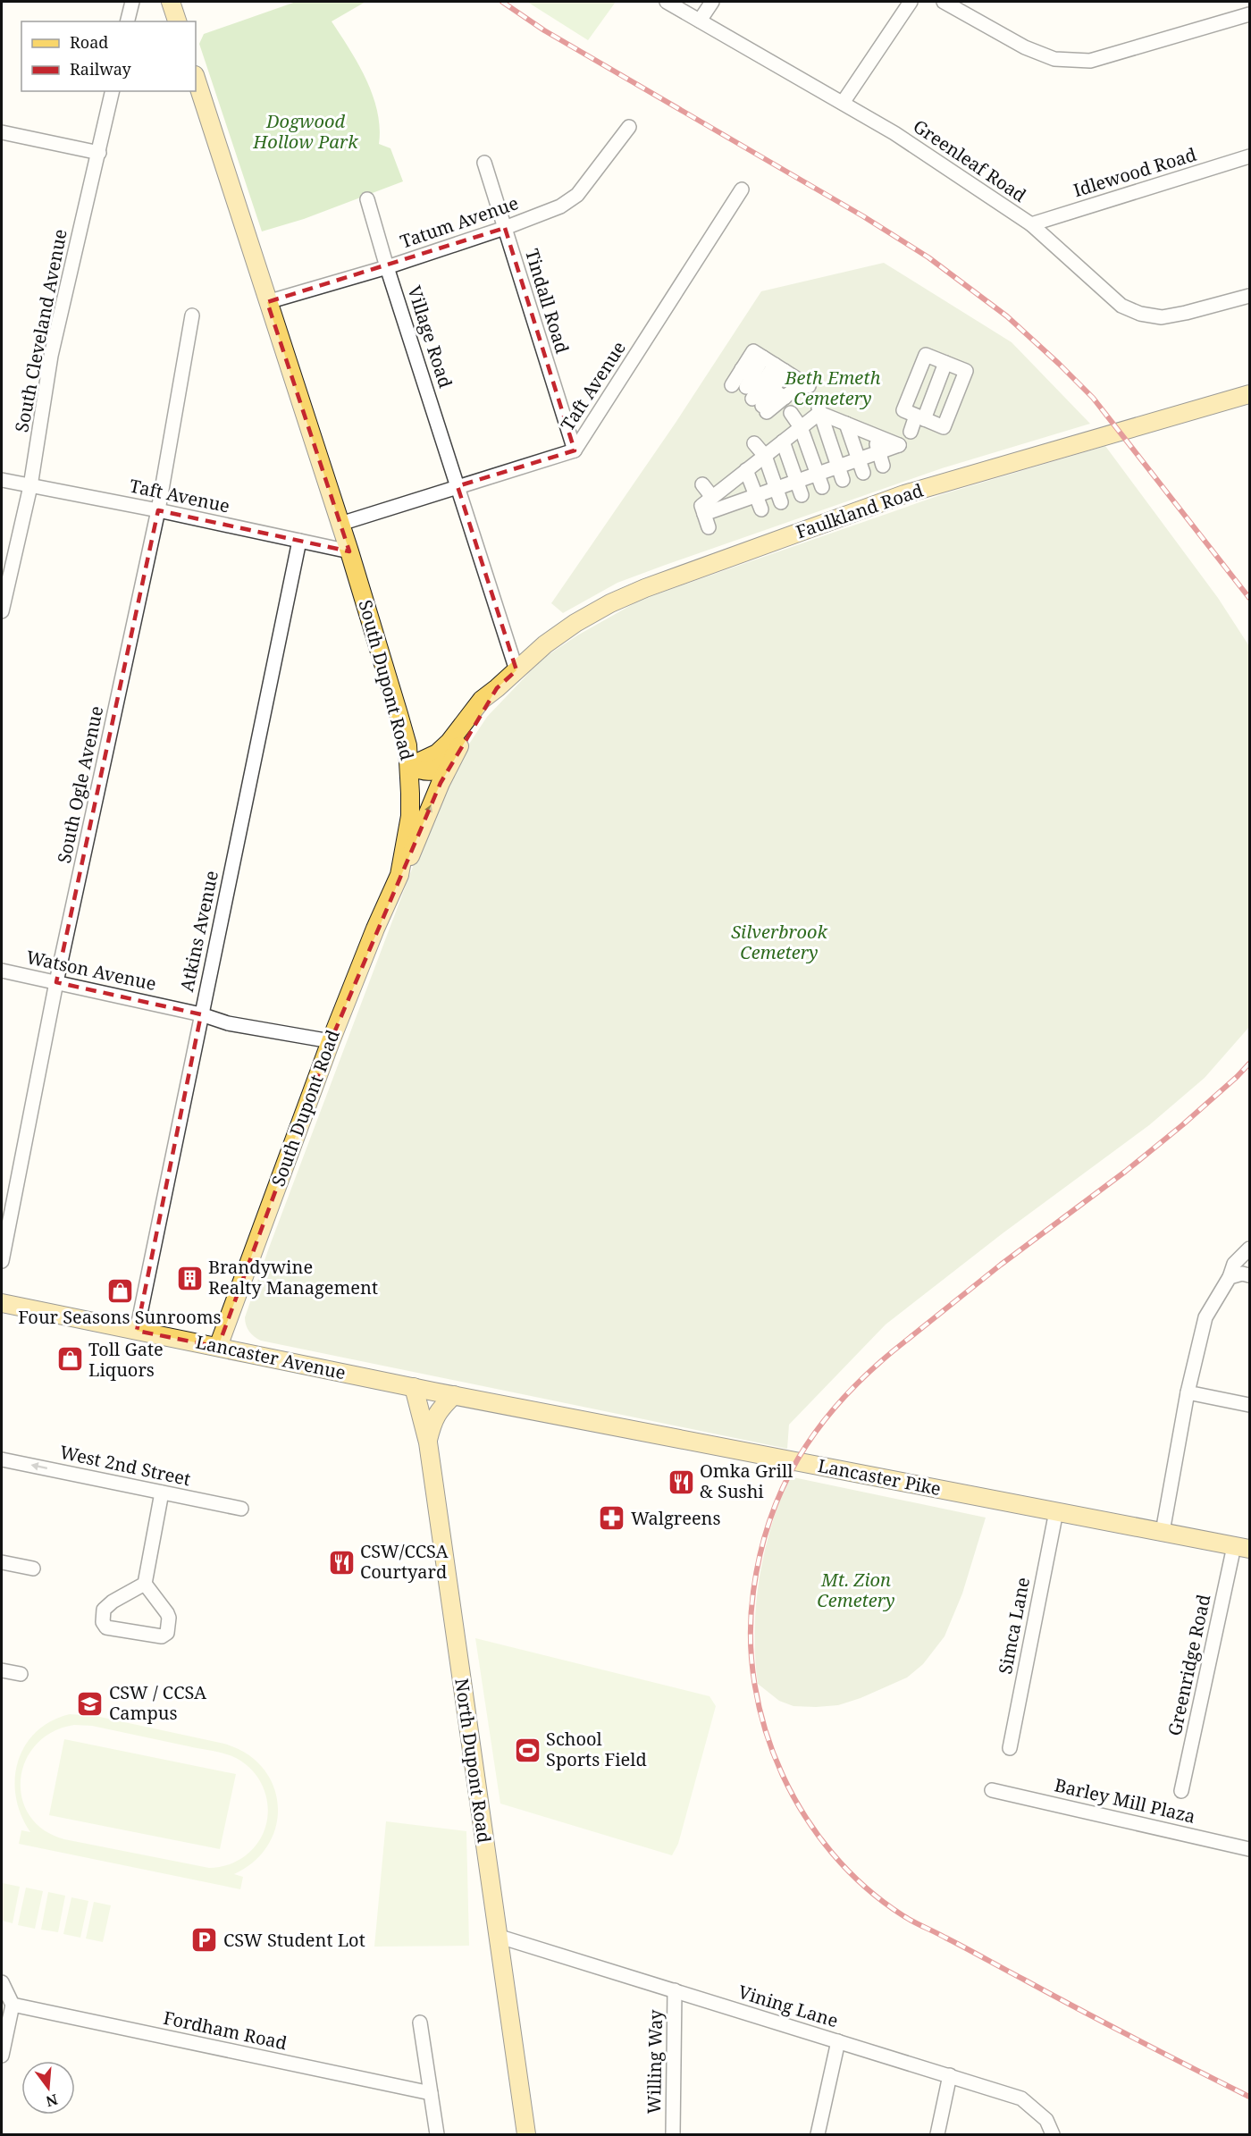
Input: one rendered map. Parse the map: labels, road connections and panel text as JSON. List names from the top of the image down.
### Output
{
  "streets": {
    "main road": [
      "Faulkland Road",
      "South Dupont Road",
      "Lancaster Avenue",
      "Lancaster Pike",
      "North Dupont Road"
    ],
    "street": [
      "Greenleaf Road",
      "Idlewood Road",
      "Tatum Avenue",
      "Tindall Road",
      "South Cleveland Avenue",
      "Village Road",
      "Taft Avenue",
      "South Ogle Avenue",
      "Atkins Avenue",
      "Watson Avenue",
      "West 2nd Street",
      "Simca Lane",
      "Greenridge Road",
      "Barley Mill Plaza",
      "Vining Lane",
      "Fordham Road",
      "Willing Way"
    ]
  },
  "crossings": [
    ["Greenleaf Road", "Idlewood Road"],
    ["Tatum Avenue", "Tindall Road"],
    ["Tatum Avenue", "Village Road"],
    ["Tatum Avenue", "South Dupont Road"],
    ["Tindall Road", "Taft Avenue"],
    ["South Cleveland Avenue", "Taft Avenue"],
    ["Village Road", "Taft Avenue"],
    ["Village Road", "Faulkland Road"],
    ["Taft Avenue", "South Dupont Road"],
    ["Taft Avenue", "South Ogle Avenue"],
    ["Taft Avenue", "Atkins Avenue"],
    ["Faulkland Road", "South Dupont Road"],
    ["South Dupont Road", "Watson Avenue"],
    ["South Dupont Road", "Lancaster Avenue"],
    ["South Ogle Avenue", "Watson Avenue"],
    ["Atkins Avenue", "Watson Avenue"],
    ["Atkins Avenue", "Lancaster Avenue"],
    ["Lancaster Avenue", "Lancaster Pike"],
    ["Lancaster Avenue", "North Dupont Road"],
    ["Lancaster Pike", "Simca Lane"],
    ["Lancaster Pike", "Greenridge Road"],
    ["Lancaster Pike", "North Dupont Road"],
    ["North Dupont Road", "Vining Lane"],
    ["Vining Lane", "Willing Way"]
  ],
  "one_way": ["West 2nd Street"],
  "parks": [
    "Dogwood Hollow Park",
    "Beth Emeth Cemetery",
    "Silverbrook Cemetery",
    "Mt. Zion Cemetery"
  ],
  "places": {
    "building": ["Brandywine Realty Management"],
    "shop": ["Four Seasons Sunrooms", "Toll Gate Liquors"],
    "restaurant": ["Omka Grill & Sushi", "CSW/CCSA Courtyard"],
    "pharmacy": ["Walgreens"],
    "school or university": ["CSW / CCSA Campus"],
    "sports": ["School Sports Field"],
    "parking": ["CSW Student Lot"]
  },
  "legend": ["Road", "Railway"],
  "north": "bottom"
}
